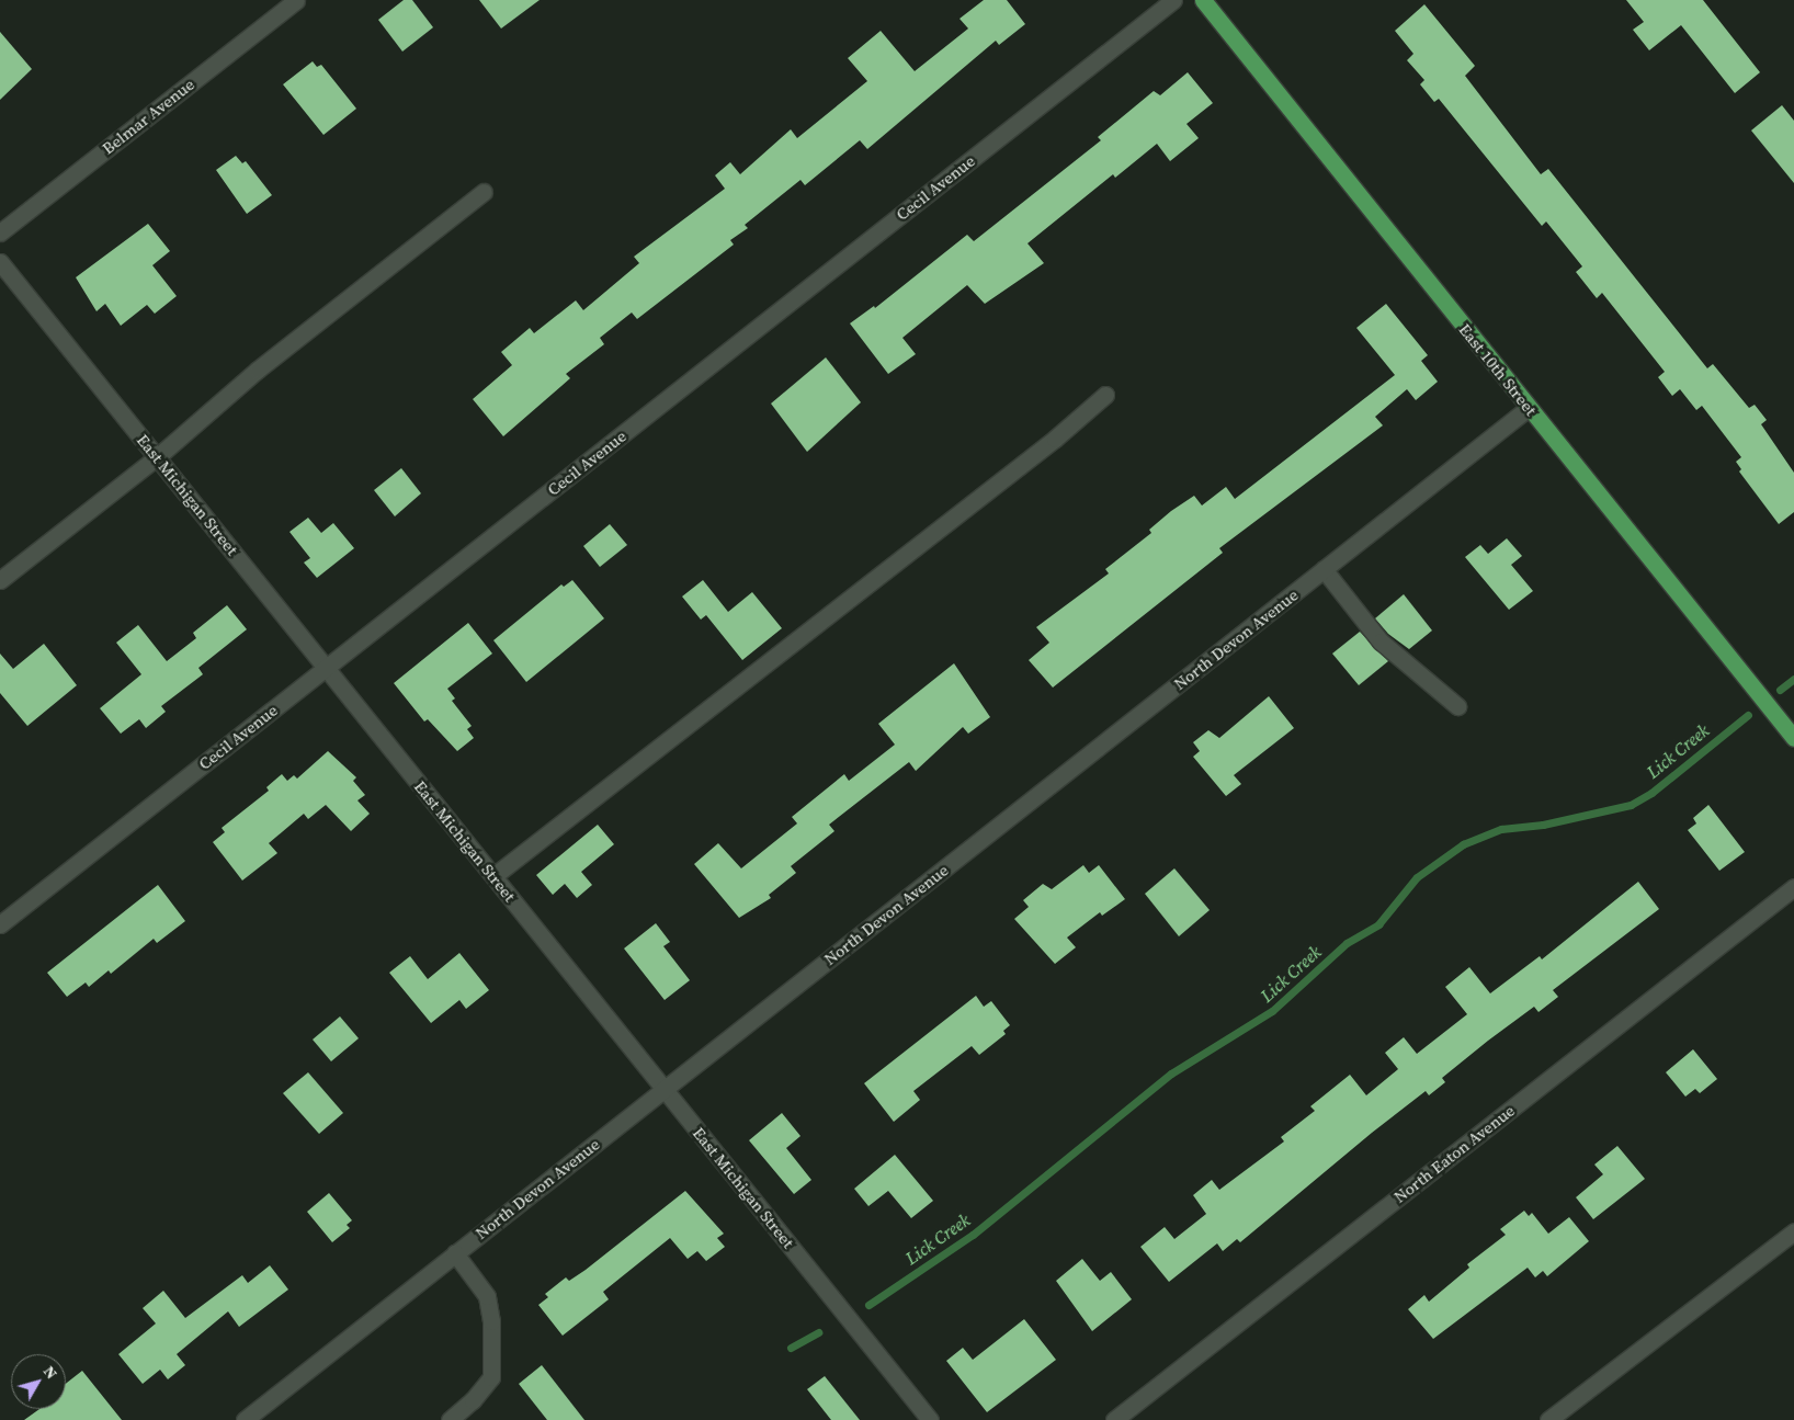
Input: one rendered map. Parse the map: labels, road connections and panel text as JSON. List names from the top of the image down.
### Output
{
  "streets": {
    "main road": ["East 10th Street"],
    "street": [
      "Belmar Avenue",
      "Cecil Avenue",
      "East Michigan Street",
      "North Devon Avenue",
      "North Eaton Avenue"
    ]
  },
  "crossings": [
    ["Cecil Avenue", "East Michigan Street"],
    ["East 10th Street", "North Devon Avenue"],
    ["East Michigan Street", "North Devon Avenue"]
  ],
  "water": ["Lick Creek"],
  "north": "top right"
}
